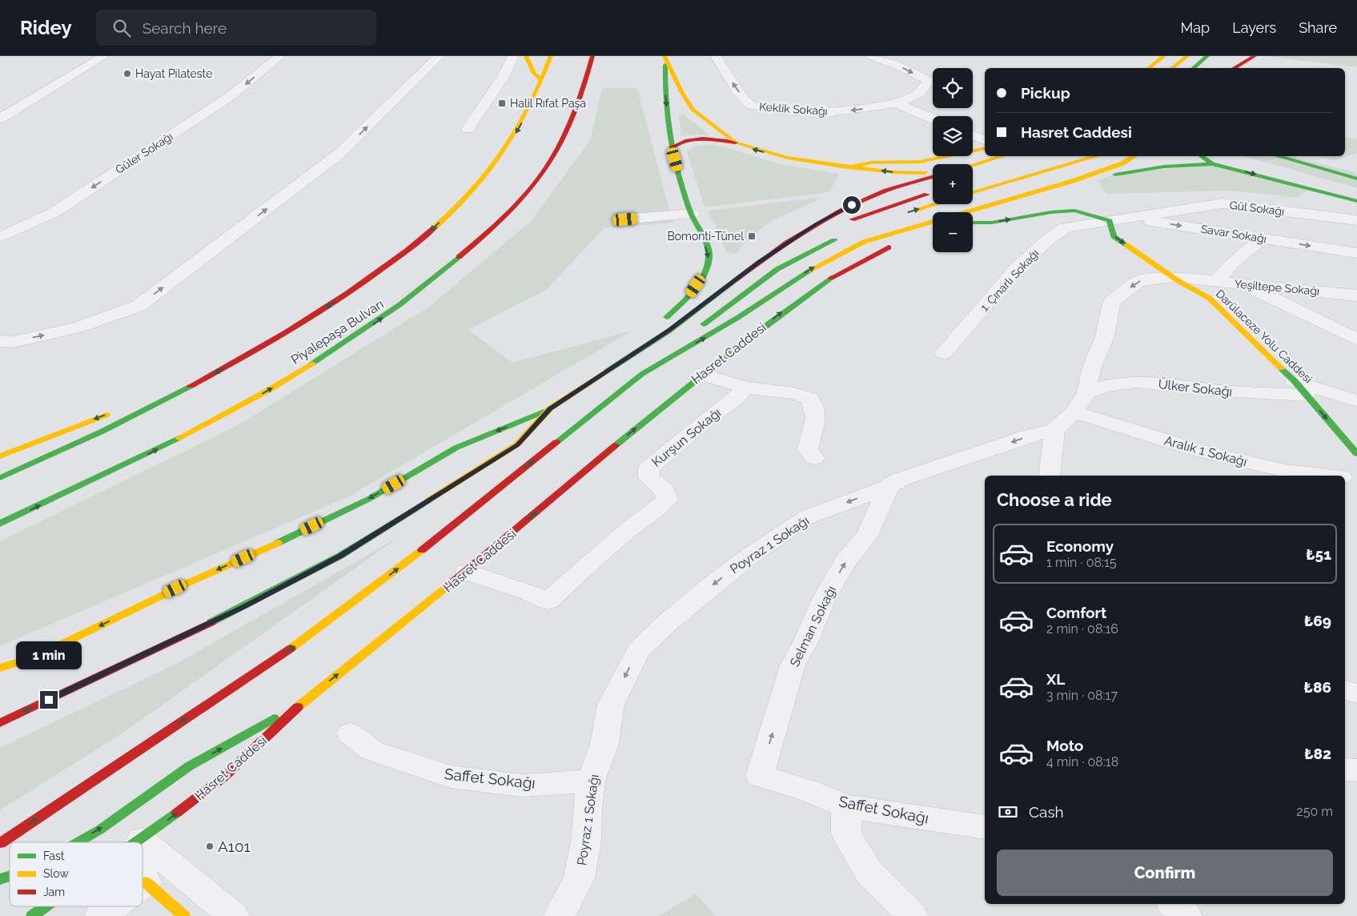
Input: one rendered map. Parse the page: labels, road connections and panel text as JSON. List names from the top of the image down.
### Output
{
  "streets": {
    "main road": ["Piyalepaşa Bulvarı", "Darülaceze Yolu Caddesi", "Hasret Caddesi"],
    "street": [
      "Keklik Sokağı",
      "Güler Sokağı",
      "Gül Sokağı",
      "Savar Sokağı",
      "1. Çınarlı Sokağı",
      "Yeşiltepe Sokağı",
      "Ülker Sokağı",
      "Kurşun Sokağı",
      "Aralık 1 Sokağı",
      "Poyraz 1 Sokağı",
      "Selman Sokağı",
      "Saffet Sokağı"
    ]
  },
  "crossings": [
    ["Gül Sokağı", "Savar Sokağı"],
    ["Gül Sokağı", "1. Çınarlı Sokağı"],
    ["Gül Sokağı", "Darülaceze Yolu Caddesi"],
    ["Savar Sokağı", "1. Çınarlı Sokağı"],
    ["Savar Sokağı", "Darülaceze Yolu Caddesi"],
    ["1. Çınarlı Sokağı", "Darülaceze Yolu Caddesi"],
    ["Yeşiltepe Sokağı", "Darülaceze Yolu Caddesi"],
    ["Darülaceze Yolu Caddesi", "Ülker Sokağı"],
    ["Hasret Caddesi", "Kurşun Sokağı"],
    ["Poyraz 1 Sokağı", "Selman Sokağı"],
    ["Poyraz 1 Sokağı", "Saffet Sokağı"],
    ["Selman Sokağı", "Saffet Sokağı"]
  ],
  "one_way": ["Darülaceze Yolu Caddesi", "Poyraz 1 Sokağı", "Selman Sokağı"],
  "places": {
    "other": ["Hayat Pilateste", "A101"],
    "transit": ["Halil Rıfat Paşa", "Bomonti-Tünel"]
  },
  "legend": ["Fast", "Slow", "Jam"],
  "page": {
    "header": "Ridey",
    "search": "Search here",
    "nav": ["Map", "Layers", "Share"],
    "map_buttons": ["+", "−"],
    "banner": ["Pickup", "Hasret Caddesi"],
    "heading": "Choose a ride",
    "list": [
      {
        "name": "Economy",
        "note": "1 min · 08:15",
        "value": "₺51"
      },
      {
        "name": "Comfort",
        "note": "2 min · 08:16",
        "value": "₺69"
      },
      {
        "name": "XL",
        "note": "3 min · 08:17",
        "value": "₺86"
      },
      {
        "name": "Moto",
        "note": "4 min · 08:18",
        "value": "₺82"
      }
    ],
    "bubble": "1 min",
    "pay": ["Cash", "250 m"],
    "buttons": "Confirm"
  }
}
